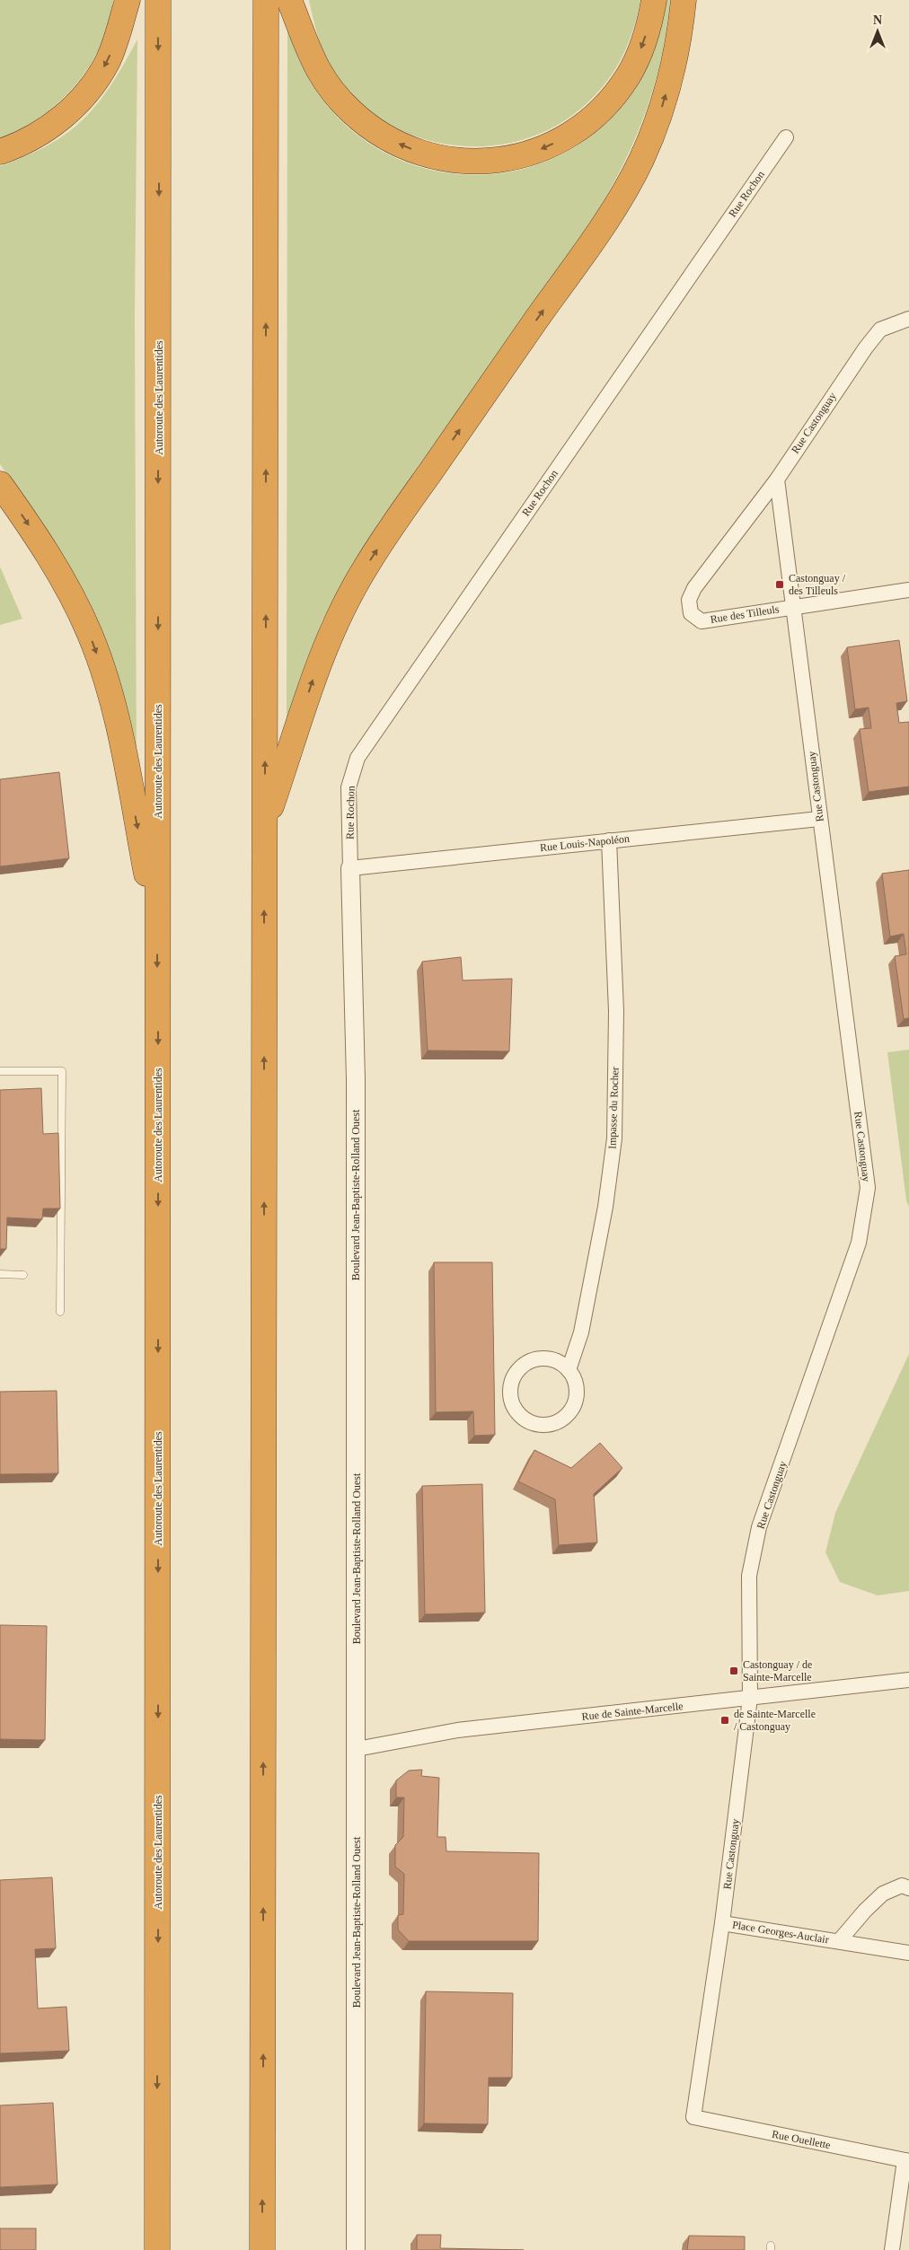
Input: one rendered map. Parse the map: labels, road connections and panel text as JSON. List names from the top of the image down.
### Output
{
  "streets": {
    "highway": ["Autoroute des Laurentides"],
    "street": [
      "Rue Rochon",
      "Rue Castonguay",
      "Rue des Tilleuls",
      "Rue Louis-Napoléon",
      "Impasse du Rocher",
      "Boulevard Jean-Baptiste-Rolland Ouest",
      "Rue de Sainte-Marcelle",
      "Place Georges-Auclair",
      "Rue Ouellette"
    ]
  },
  "crossings": [
    ["Rue Rochon", "Rue Louis-Napoléon"],
    ["Rue Rochon", "Boulevard Jean-Baptiste-Rolland Ouest"],
    ["Rue Castonguay", "Rue des Tilleuls"],
    ["Rue Castonguay", "Rue Louis-Napoléon"],
    ["Rue Castonguay", "Rue de Sainte-Marcelle"],
    ["Rue Castonguay", "Place Georges-Auclair"],
    ["Rue Castonguay", "Rue Ouellette"],
    ["Rue Louis-Napoléon", "Impasse du Rocher"],
    ["Rue Louis-Napoléon", "Boulevard Jean-Baptiste-Rolland Ouest"],
    ["Boulevard Jean-Baptiste-Rolland Ouest", "Rue de Sainte-Marcelle"]
  ],
  "places": {
    "transit": ["Castonguay / des Tilleuls", "Castonguay / de Sainte-Marcelle", "de Sainte-Marcelle / Castonguay"]
  },
  "north": "top"
}
